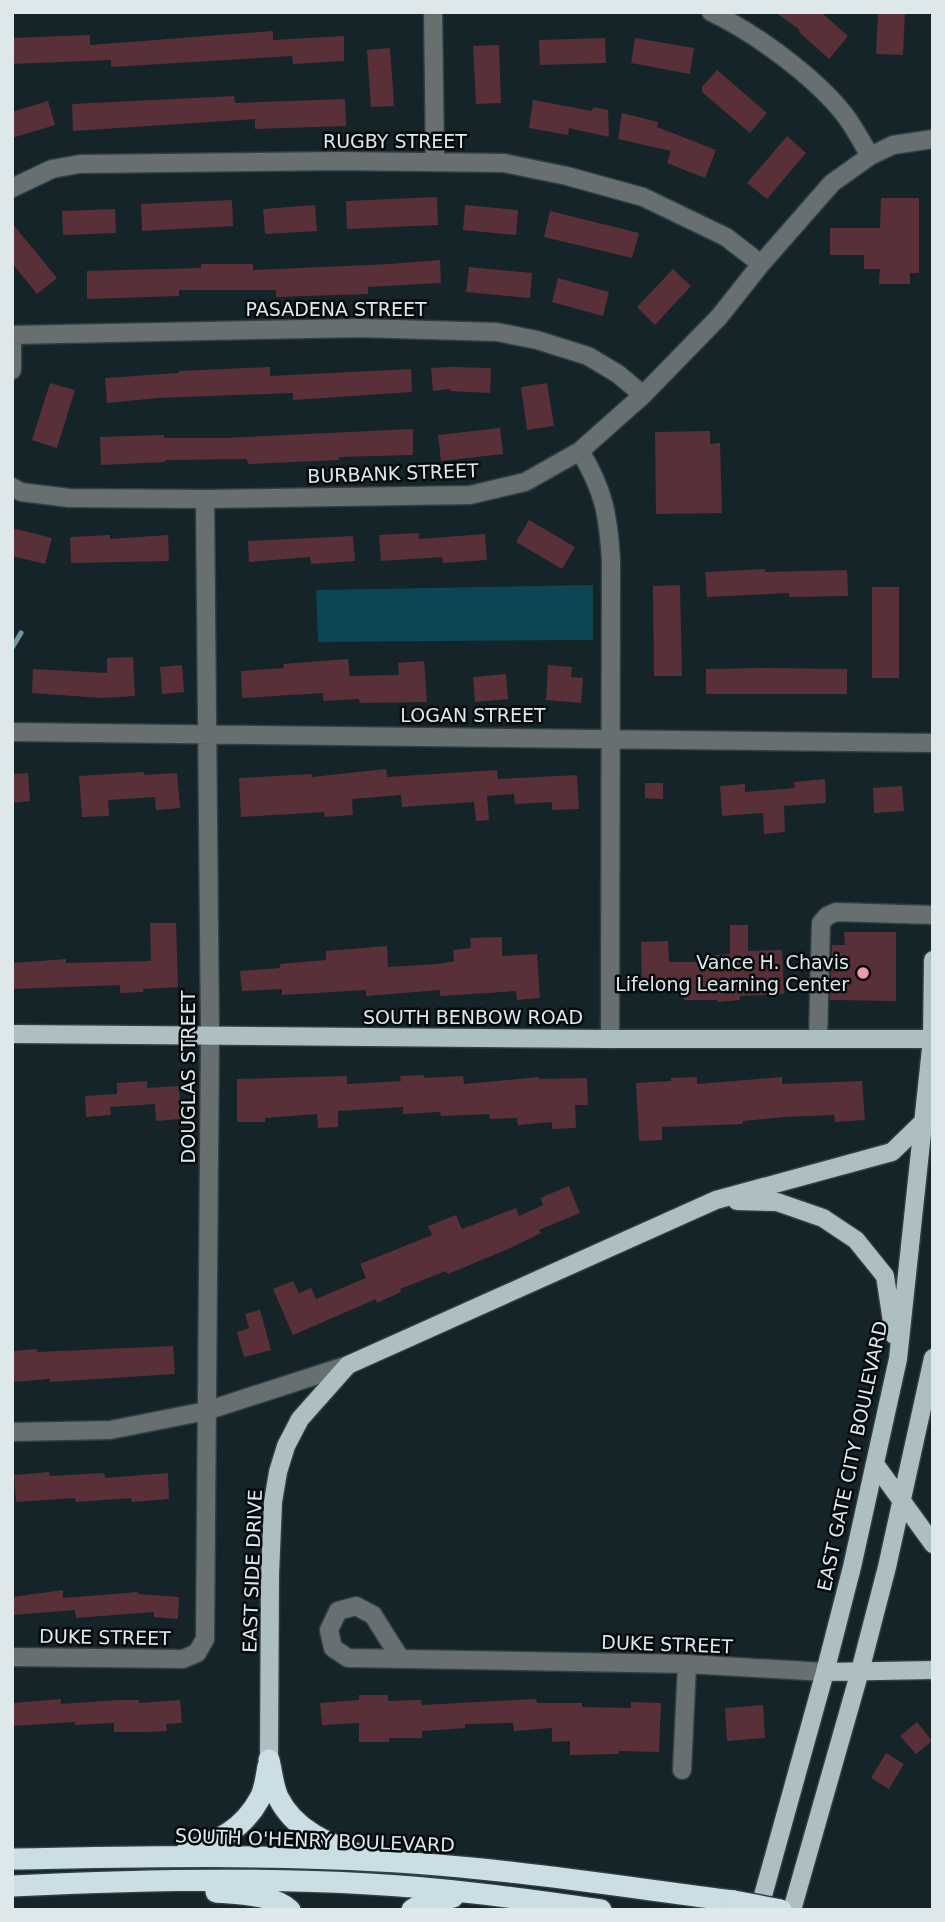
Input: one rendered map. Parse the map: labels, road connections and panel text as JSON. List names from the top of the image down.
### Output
{
  "streets": {
    "highway": ["SOUTH O'HENRY BOULEVARD"],
    "main road": [
      "SOUTH BENBOW ROAD",
      "EAST GATE CITY BOULEVARD",
      "EAST SIDE DRIVE",
      "DUKE STREET"
    ],
    "street": [
      "RUGBY STREET",
      "PASADENA STREET",
      "BURBANK STREET",
      "LOGAN STREET",
      "DOUGLAS STREET"
    ]
  },
  "crossings": [
    ["RUGBY STREET", "BURBANK STREET"],
    ["PASADENA STREET", "BURBANK STREET"],
    ["BURBANK STREET", "DOUGLAS STREET"],
    ["LOGAN STREET", "DOUGLAS STREET"],
    ["SOUTH BENBOW ROAD", "DOUGLAS STREET"],
    ["SOUTH BENBOW ROAD", "EAST GATE CITY BOULEVARD"],
    ["DOUGLAS STREET", "EAST SIDE DRIVE"],
    ["DOUGLAS STREET", "DUKE STREET"],
    ["EAST GATE CITY BOULEVARD", "EAST SIDE DRIVE"],
    ["EAST GATE CITY BOULEVARD", "DUKE STREET"]
  ],
  "places": ["Vance H. Chavis Lifelong Learning Center"]
}
